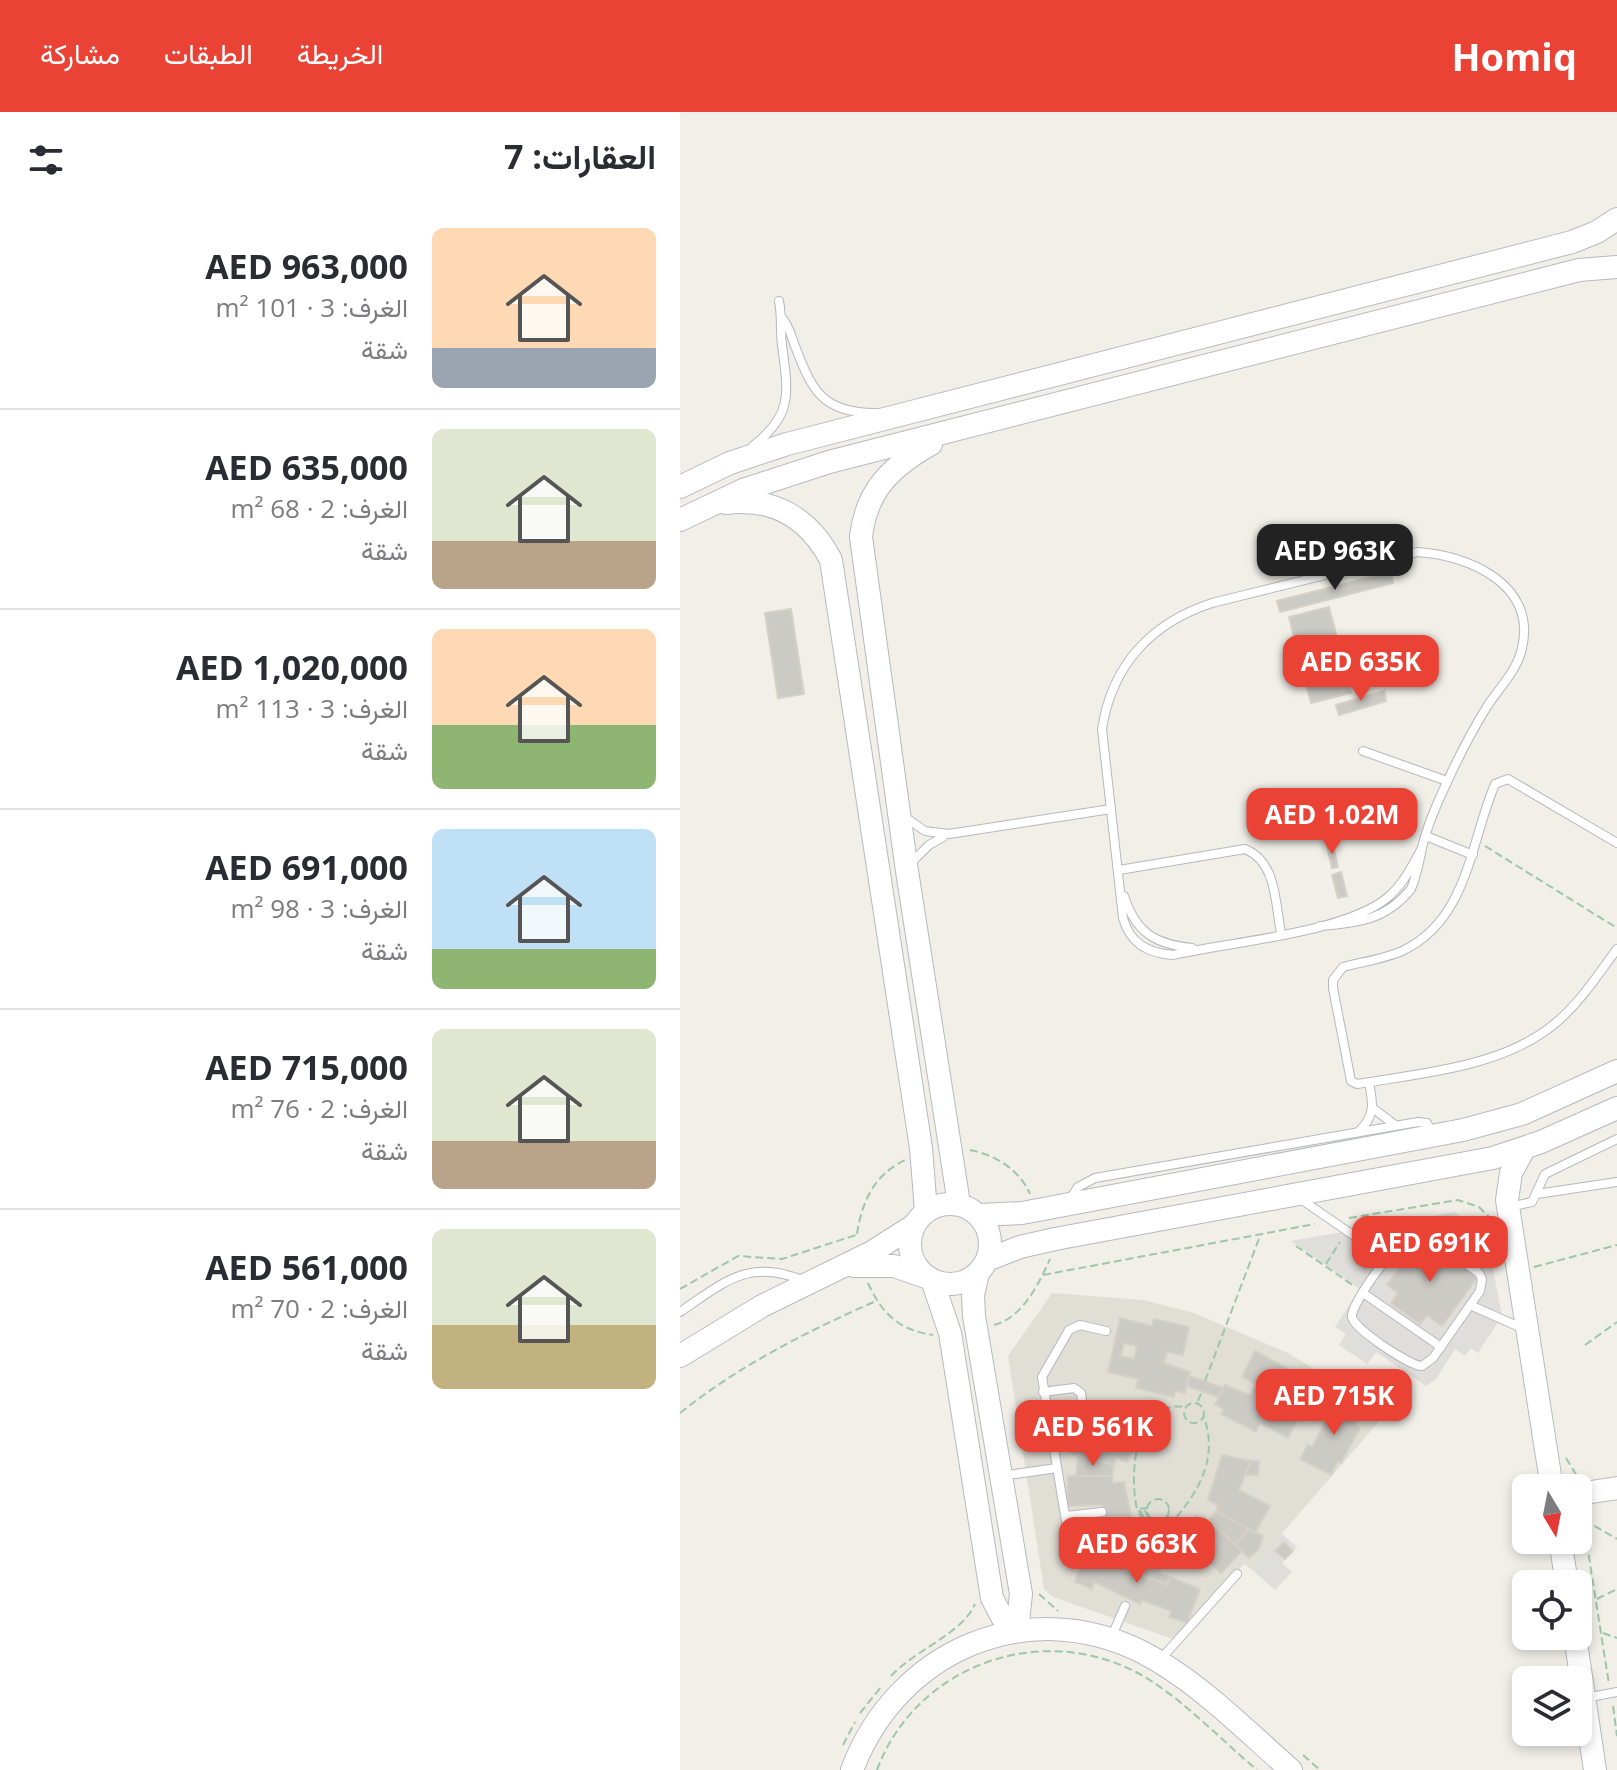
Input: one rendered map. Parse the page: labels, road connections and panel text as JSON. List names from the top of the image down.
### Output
{
  "north": "bottom",
  "page": {
    "header": "Homiq",
    "nav": ["الخريطة", "الطبقات", "مشاركة"],
    "heading": "العقارات: 7",
    "list": [
      {
        "name": "AED 963,000",
        "note": "الغرف: 3 · 101 m² · شقة"
      },
      {
        "name": "AED 635,000",
        "note": "الغرف: 2 · 68 m² · شقة"
      },
      {
        "name": "AED 1,020,000",
        "note": "الغرف: 3 · 113 m² · شقة"
      },
      {
        "name": "AED 691,000",
        "note": "الغرف: 3 · 98 m² · شقة"
      },
      {
        "name": "AED 715,000",
        "note": "الغرف: 2 · 76 m² · شقة"
      },
      {
        "name": "AED 561,000",
        "note": "الغرف: 2 · 70 m² · شقة"
      }
    ],
    "price": [
      "AED 963K",
      "AED 635K",
      "AED 1.02M",
      "AED 691K",
      "AED 715K",
      "AED 561K",
      "AED 663K"
    ]
  }
}
